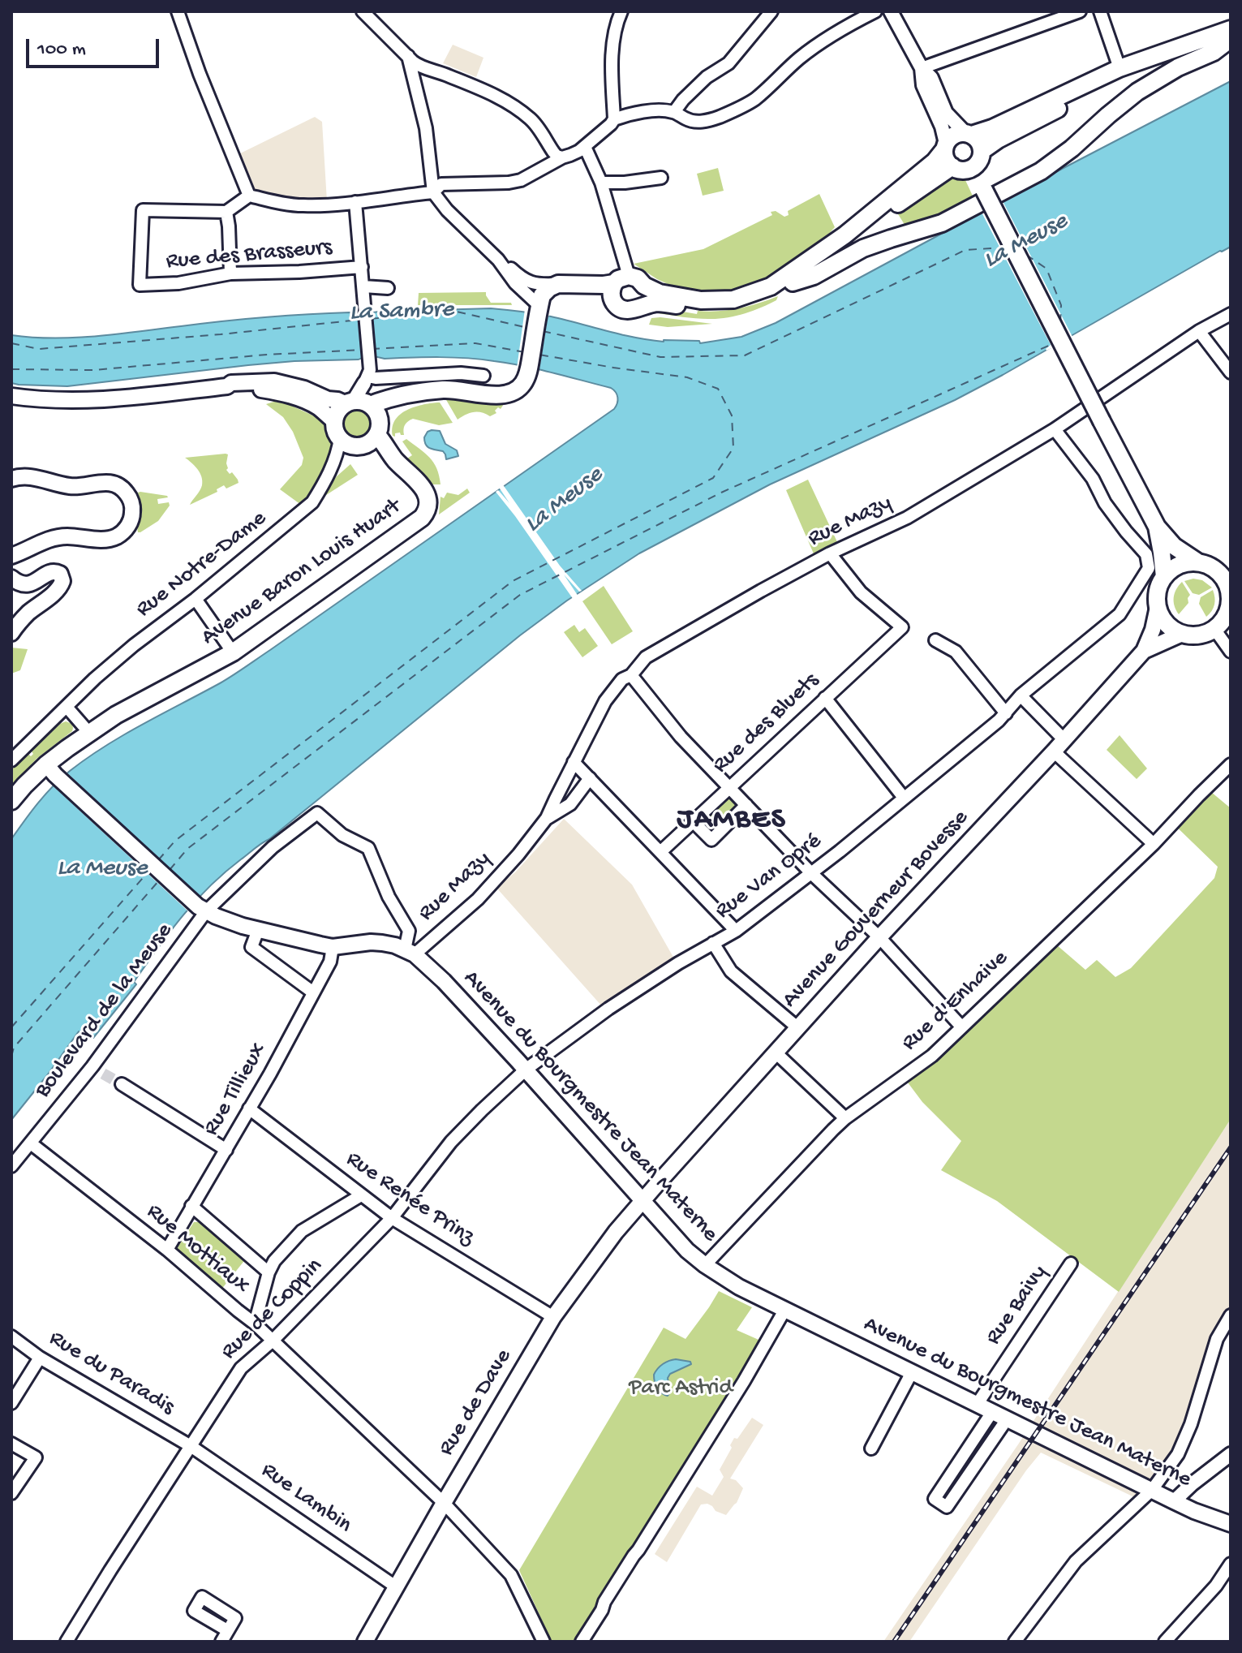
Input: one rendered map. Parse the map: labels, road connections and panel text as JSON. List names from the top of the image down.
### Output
{
  "streets": {
    "main road": [
      "Avenue Baron Louis Huart",
      "Avenue Gouverneur Bovesse",
      "Avenue du Bourgmestre Jean Materne",
      "Rue de Dave"
    ],
    "street": [
      "Rue des Brasseurs",
      "Rue Mazy",
      "Rue Notre-Dame",
      "Rue des Bluets",
      "Rue Van Opré",
      "Rue d'Enhaive",
      "Boulevard de la Meuse",
      "Rue Tillieux",
      "Rue Renée Prinz",
      "Rue Mottiaux",
      "Rue Baivy",
      "Rue de Coppin",
      "Rue du Paradis",
      "Rue Lambin"
    ]
  },
  "crossings": [
    ["Rue Mazy", "Rue des Bluets"],
    ["Rue Mazy", "Rue Van Opré"],
    ["Rue Mazy", "Boulevard de la Meuse"],
    ["Rue Mazy", "Avenue du Bourgmestre Jean Materne"],
    ["Rue Notre-Dame", "Avenue Baron Louis Huart"],
    ["Rue Van Opré", "Avenue du Bourgmestre Jean Materne"],
    ["Rue Van Opré", "Rue de Coppin"],
    ["Avenue Gouverneur Bovesse", "Avenue du Bourgmestre Jean Materne"],
    ["Avenue Gouverneur Bovesse", "Rue de Dave"],
    ["Rue d'Enhaive", "Avenue du Bourgmestre Jean Materne"],
    ["Boulevard de la Meuse", "Avenue du Bourgmestre Jean Materne"],
    ["Boulevard de la Meuse", "Rue Mottiaux"],
    ["Rue Tillieux", "Rue Renée Prinz"],
    ["Rue Tillieux", "Rue Mottiaux"],
    ["Avenue du Bourgmestre Jean Materne", "Rue Baivy"],
    ["Avenue du Bourgmestre Jean Materne", "Rue de Coppin"],
    ["Avenue du Bourgmestre Jean Materne", "Rue de Dave"],
    ["Rue Renée Prinz", "Rue de Coppin"],
    ["Rue Renée Prinz", "Rue de Dave"],
    ["Rue Mottiaux", "Rue de Coppin"],
    ["Rue Mottiaux", "Rue de Dave"],
    ["Rue de Coppin", "Rue du Paradis"],
    ["Rue de Coppin", "Rue Lambin"],
    ["Rue du Paradis", "Rue Lambin"],
    ["Rue de Dave", "Rue Lambin"]
  ],
  "districts": ["JAMBES"],
  "water": ["La Meuse", "La Sambre"],
  "parks": ["Parc Astrid"],
  "scale_bar": "100 m"
}
